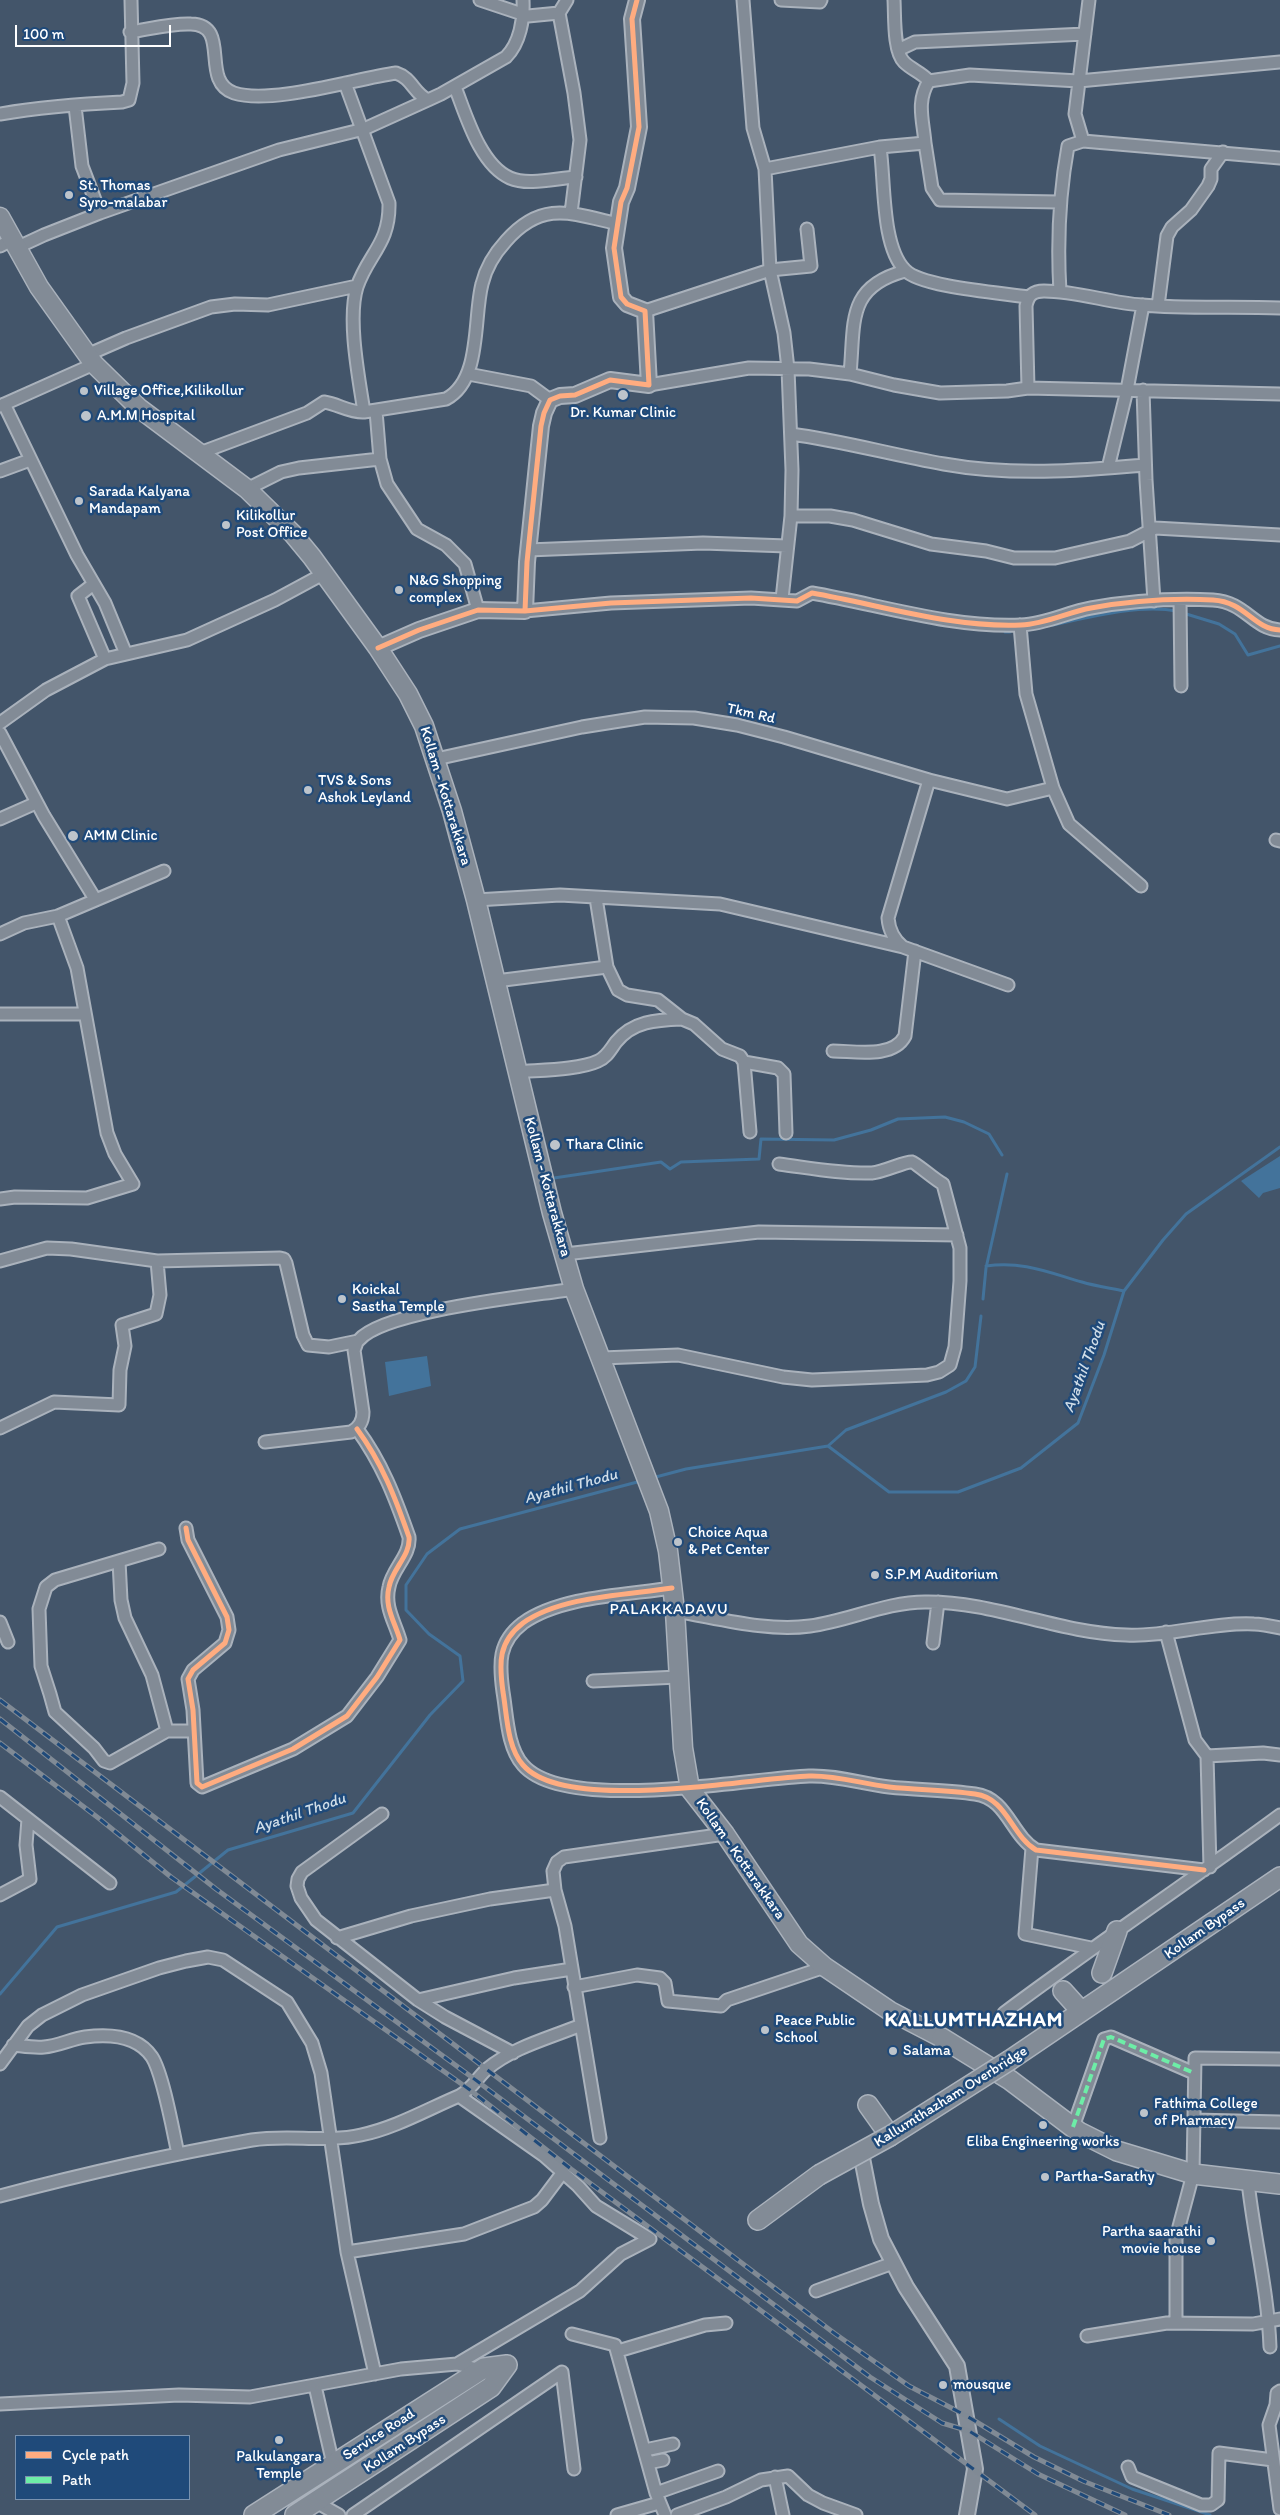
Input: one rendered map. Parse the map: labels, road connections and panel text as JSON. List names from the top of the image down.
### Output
{
  "streets": {
    "highway": ["Kollam Bypass", "Kallumthazham Overbridge", "Service Road"],
    "main road": ["Kollam - Kottarakkara"],
    "street": ["Tkm Rd"]
  },
  "crossings": [
    ["Tkm Rd", "Kollam - Kottarakkara"],
    ["Kollam Bypass", "Kallumthazham Overbridge"],
    ["Kollam Bypass", "Service Road"]
  ],
  "districts": ["PALAKKADAVU", "KALLUMTHAZHAM"],
  "water": ["Ayathil Thodu"],
  "places": [
    "St. Thomas Syro-malabar",
    "Village Office,Kilikollur",
    "Dr. Kumar Clinic",
    "A.M.M Hospital",
    "Sarada Kalyana Mandapam",
    "Kilikollur Post Office",
    "N&G Shopping complex",
    "TVS & Sons Ashok Leyland",
    "AMM Clinic",
    "Thara Clinic",
    "Koickal Sastha Temple",
    "Choice Aqua & Pet Center",
    "S.P.M Auditorium",
    "Peace Public School",
    "Salama",
    "Fathima College of Pharmacy",
    "Eliba Engineering works",
    "Partha-Sarathy",
    "Partha saarathi movie house",
    "mousque",
    "Palkulangara Temple"
  ],
  "legend": ["Cycle path", "Path"],
  "scale_bar": "100 m"
}
